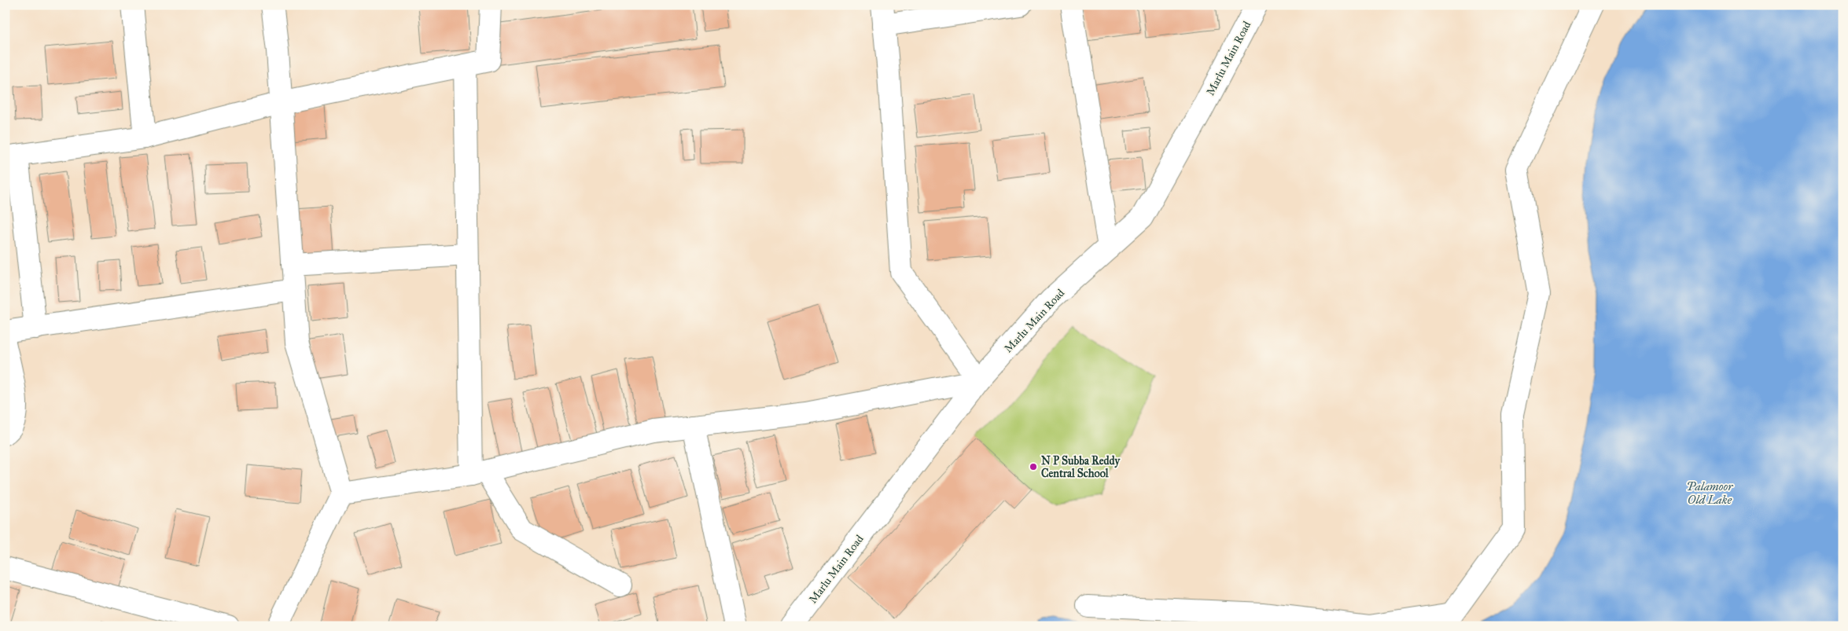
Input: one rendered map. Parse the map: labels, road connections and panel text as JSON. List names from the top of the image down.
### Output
{
  "streets": {
    "street": ["Marlu Main Road"]
  },
  "water": ["Palamoor Old Lake"],
  "places": ["N P Subba Reddy Central School"]
}
